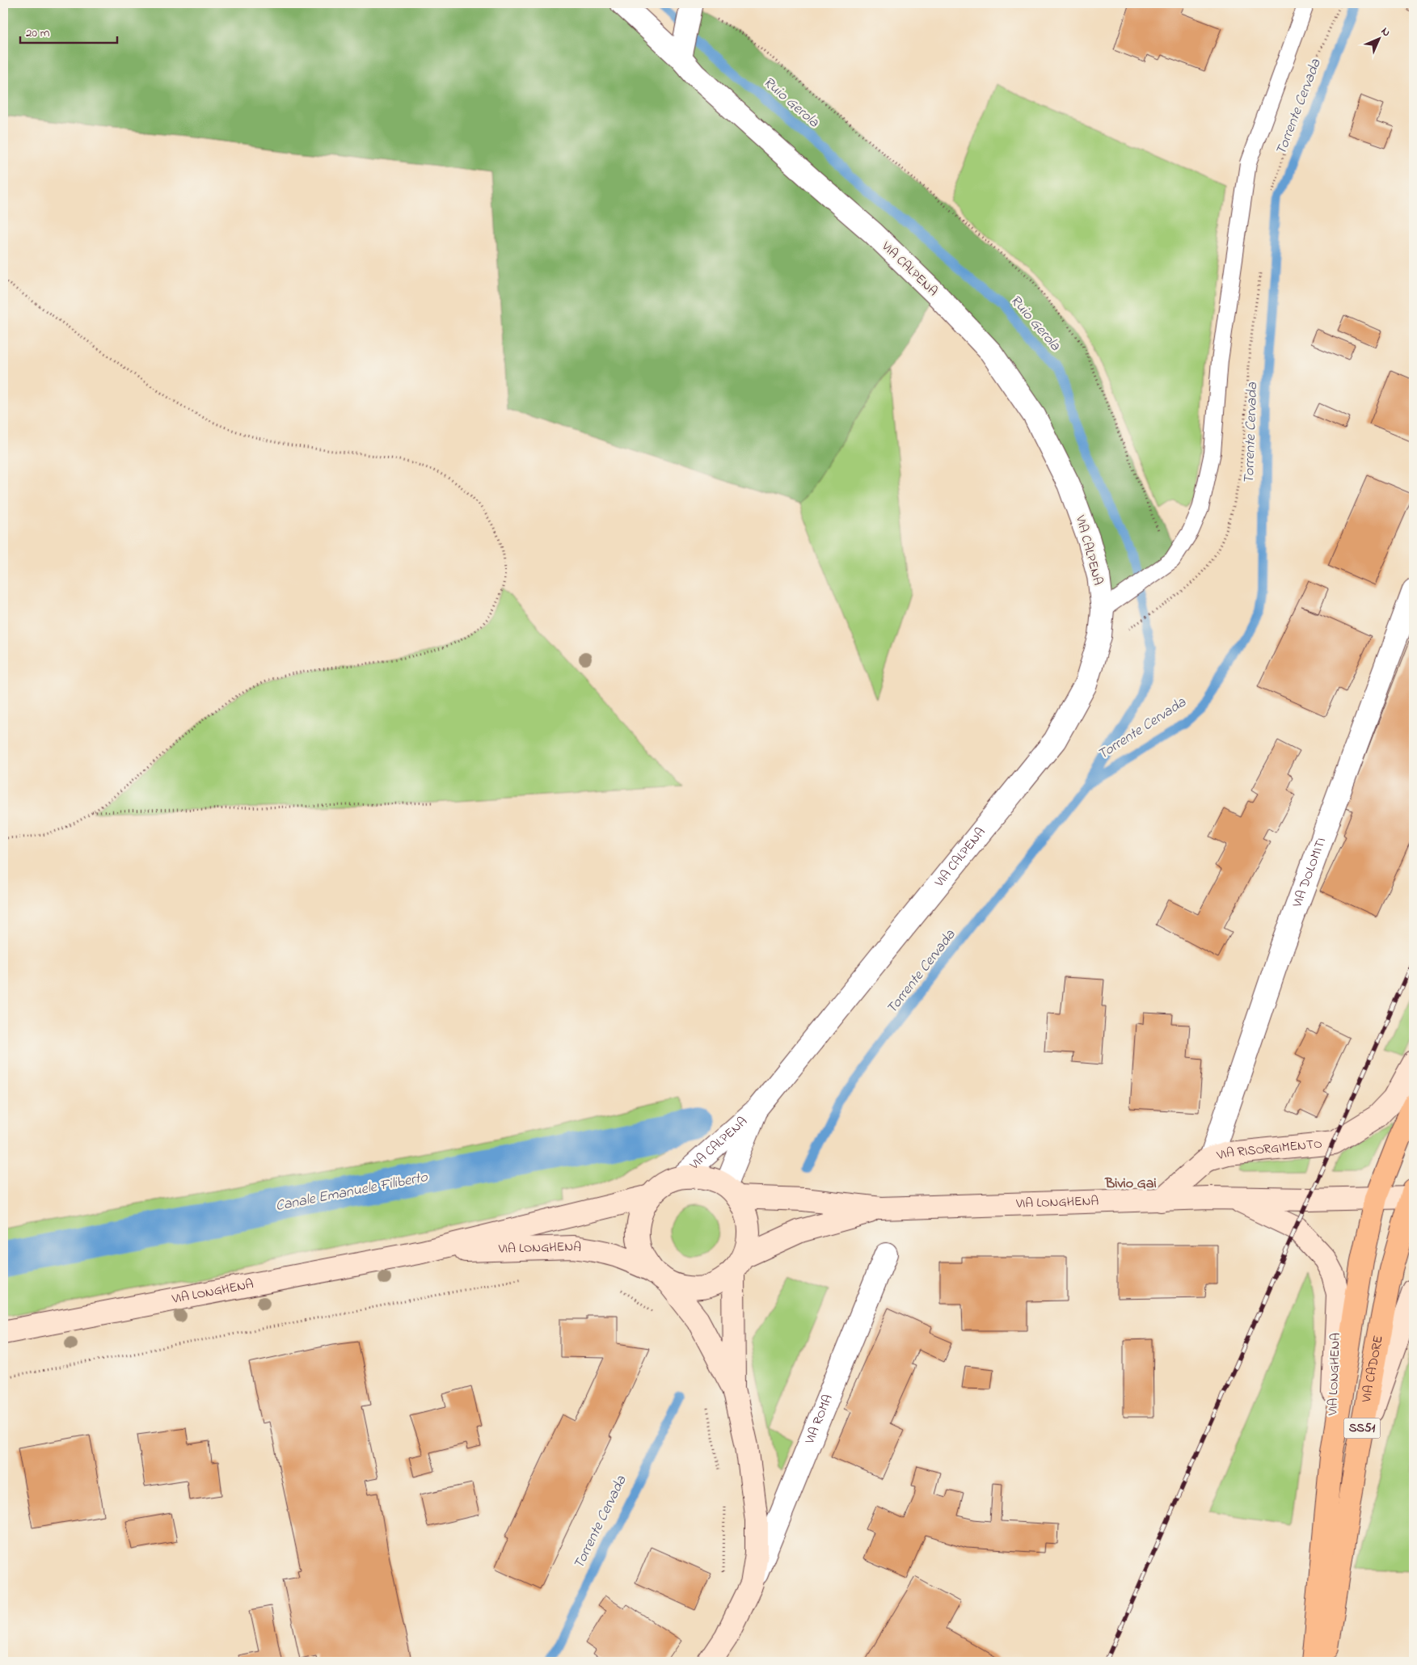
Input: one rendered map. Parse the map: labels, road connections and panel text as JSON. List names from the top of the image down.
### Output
{
  "streets": {
    "main road": ["VIA CADORE", "SS51"],
    "street": [
      "VIA CALPENA",
      "VIA DOLOMITI",
      "VIA RISORGIMENTO",
      "VIA LONGHENA",
      "VIA ROMA"
    ]
  },
  "crossings": [
    ["VIA CALPENA", "VIA LONGHENA"],
    ["VIA CALPENA", "VIA ROMA"],
    ["VIA DOLOMITI", "VIA RISORGIMENTO"],
    ["VIA LONGHENA", "VIA CADORE"],
    ["VIA LONGHENA", "VIA ROMA"],
    ["VIA LONGHENA", "SS51"],
    ["VIA CADORE", "SS51"]
  ],
  "districts": ["Bivio Gai"],
  "water": ["Ruio Gerola", "Torrente Cervada", "Canale Emanuele Filiberto"],
  "scale_bar": "20 m",
  "north": "top right"
}
